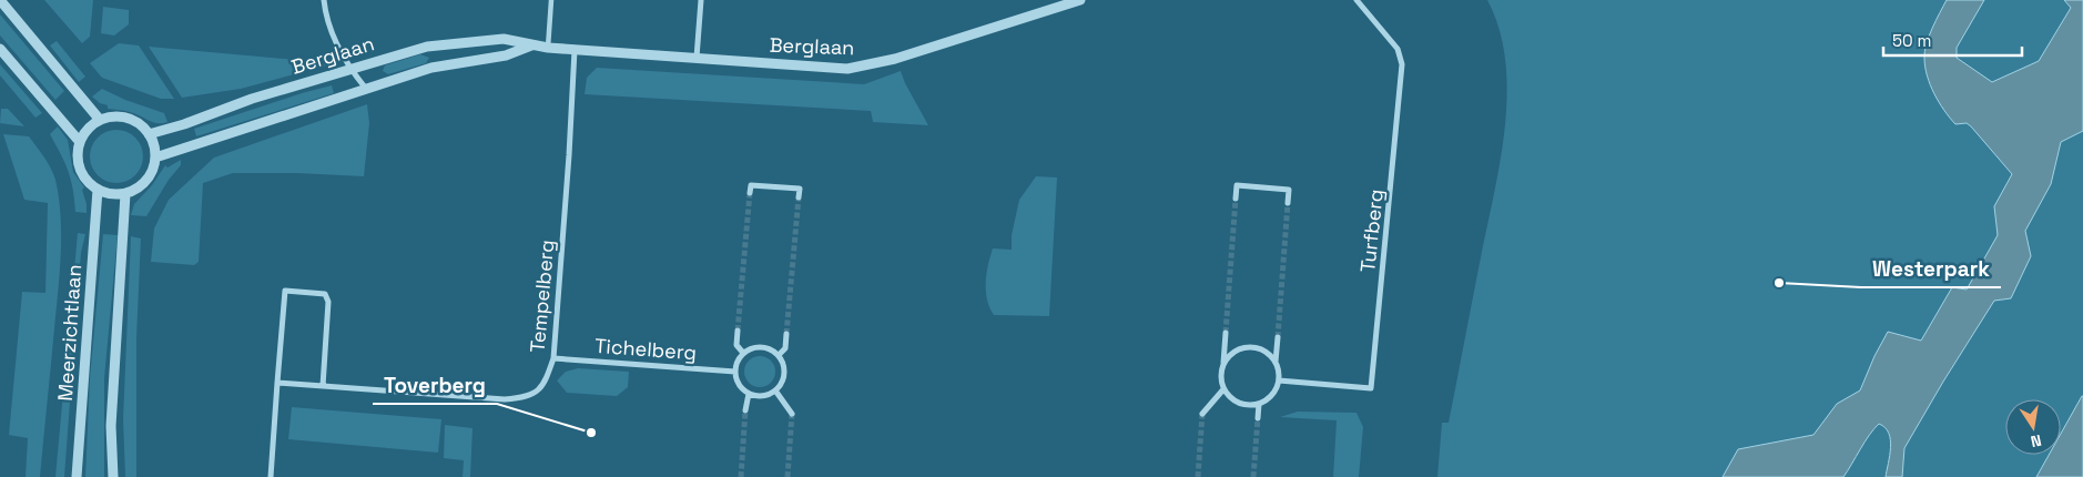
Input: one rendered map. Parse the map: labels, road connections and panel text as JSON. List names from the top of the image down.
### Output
{
  "streets": {
    "street": [
      "Berglaan",
      "Turfberg",
      "Tempelberg",
      "Meerzichtlaan",
      "Tichelberg"
    ]
  },
  "crossings": [
    ["Berglaan", "Tempelberg"],
    ["Berglaan", "Meerzichtlaan"],
    ["Tempelberg", "Tichelberg"]
  ],
  "places": ["Westerpark", "Toverberg"],
  "scale_bar": "50 m",
  "north": "bottom"
}
